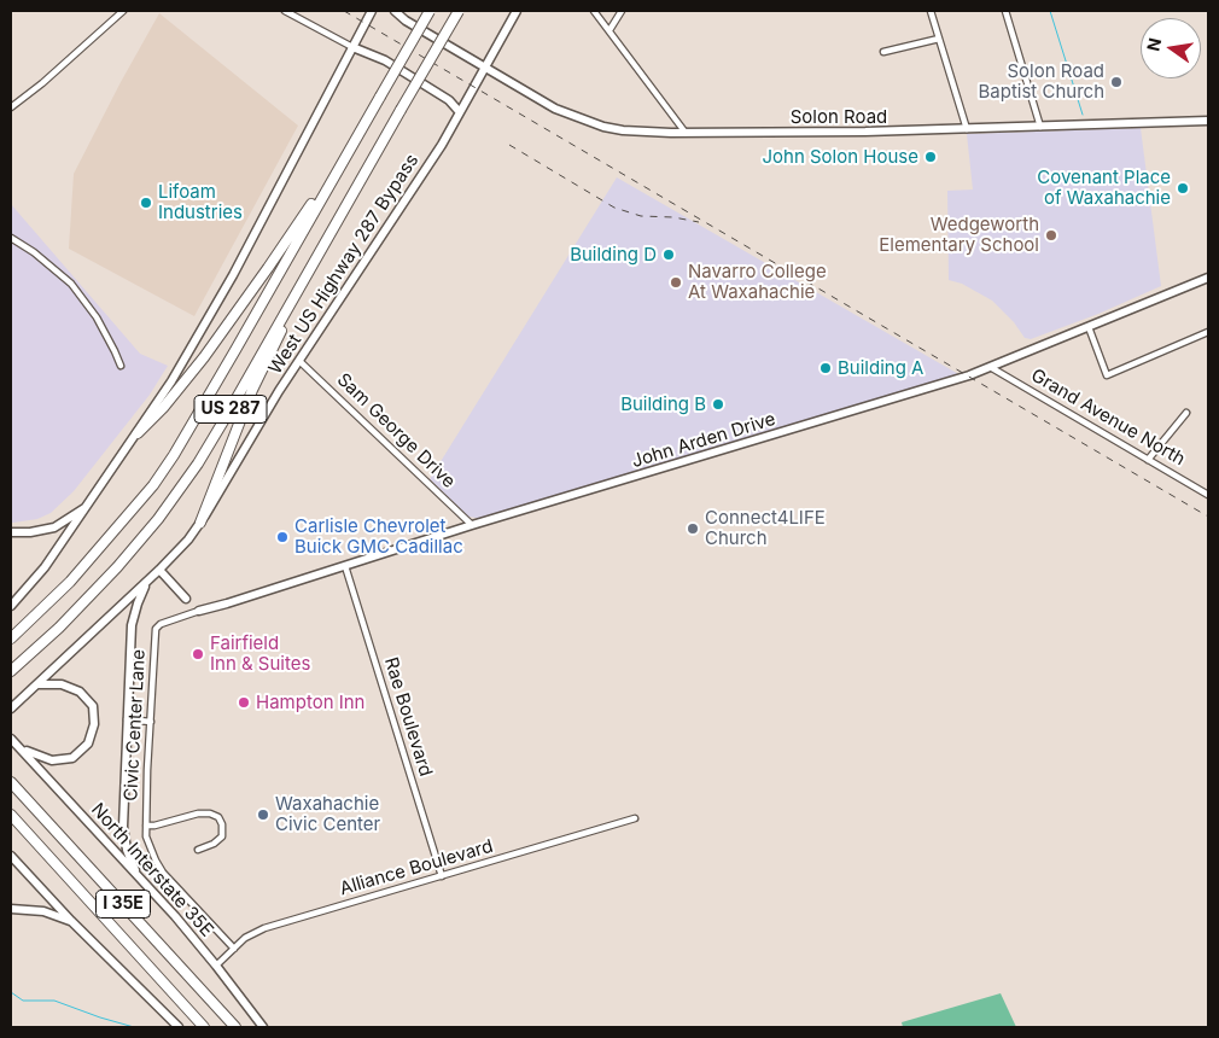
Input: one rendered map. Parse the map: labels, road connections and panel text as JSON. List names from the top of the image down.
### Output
{
  "streets": {
    "highway": ["US 287", "I 35E"],
    "main road": [
      "Solon Road",
      "West US Highway 287 Bypass",
      "John Arden Drive",
      "North Interstate 35E"
    ],
    "street": [
      "Grand Avenue North",
      "Sam George Drive",
      "Rae Boulevard",
      "Civic Center Lane",
      "Alliance Boulevard"
    ]
  },
  "crossings": [
    ["Solon Road", "West US Highway 287 Bypass"],
    ["West US Highway 287 Bypass", "Sam George Drive"],
    ["Grand Avenue North", "John Arden Drive"],
    ["Sam George Drive", "John Arden Drive"],
    ["John Arden Drive", "Rae Boulevard"],
    ["John Arden Drive", "Civic Center Lane"],
    ["Rae Boulevard", "Alliance Boulevard"],
    ["Civic Center Lane", "Alliance Boulevard"],
    ["Alliance Boulevard", "North Interstate 35E"]
  ],
  "places": [
    "Solon Road Baptist Church",
    "John Solon House",
    "Covenant Place of Waxahachie",
    "Lifoam Industries",
    "Wedgeworth Elementary School",
    "Building D",
    "Navarro College At Waxahachie",
    "Building A",
    "Building B",
    "Connect4LIFE Church",
    "Carlisle Chevrolet Buick GMC Cadillac",
    "Fairfield Inn & Suites",
    "Hampton Inn",
    "Waxahachie Civic Center"
  ],
  "north": "left"
}
